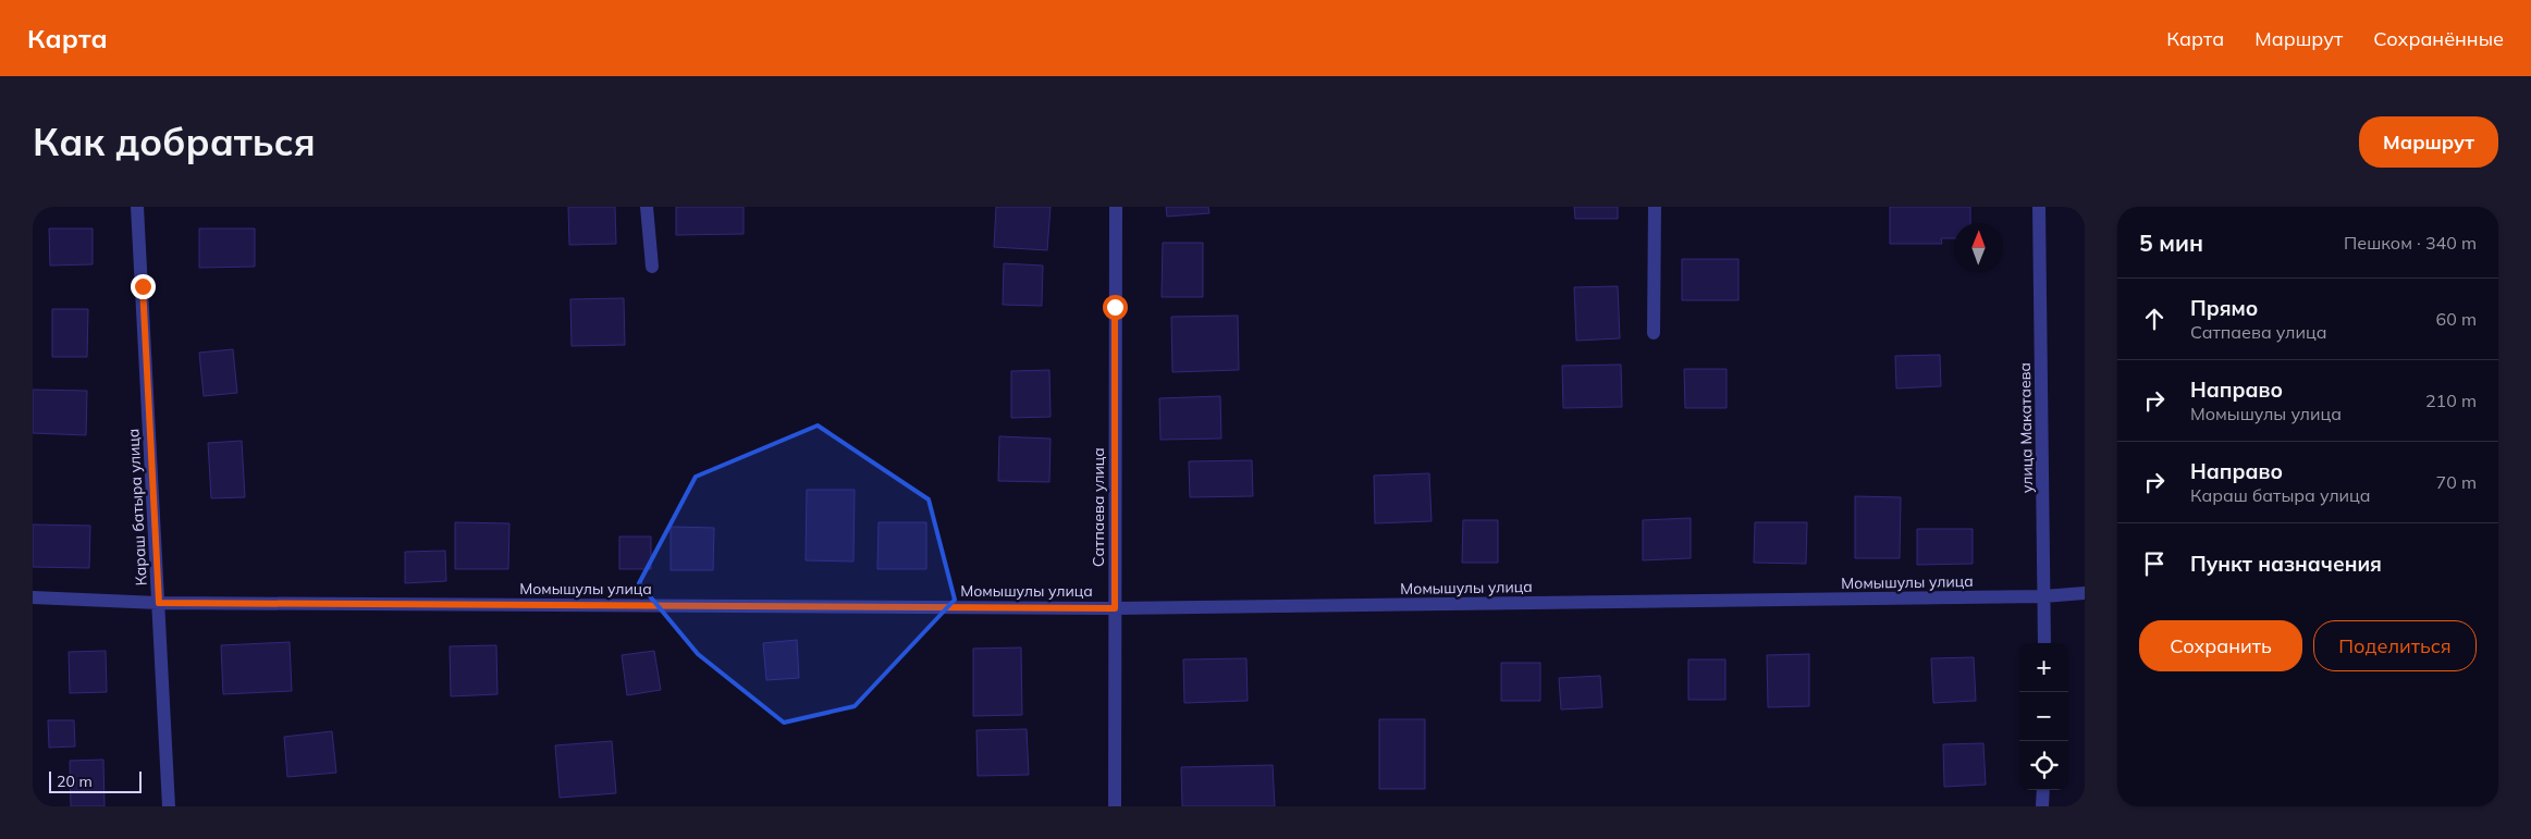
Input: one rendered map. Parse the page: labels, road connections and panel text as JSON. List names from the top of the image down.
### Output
{
  "streets": {
    "street": [
      "улица Макатаева",
      "Караш батыра улица",
      "Сатпаева улица",
      "Момышулы улица"
    ]
  },
  "crossings": [
    ["улица Макатаева", "Момышулы улица"],
    ["Караш батыра улица", "Момышулы улица"],
    ["Сатпаева улица", "Момышулы улица"]
  ],
  "scale_bar": "20 m",
  "north": "top",
  "page": {
    "header": "Карта",
    "nav": ["Карта", "Маршрут", "Сохранённые"],
    "buttons": [
      "Маршрут",
      ["Сохранить", "Поделиться"]
    ],
    "title": "Как добраться",
    "heading": ["5 мин", "Пешком · 340 m"],
    "list": [
      ["Прямо", "Сатпаева улица", "60 m"],
      ["Направо", "Момышулы улица", "210 m"],
      ["Направо", "Караш батыра улица", "70 m"],
      "Пункт назначения"
    ],
    "map_buttons": ["+", "−"],
    "scale": "20 m"
  }
}
